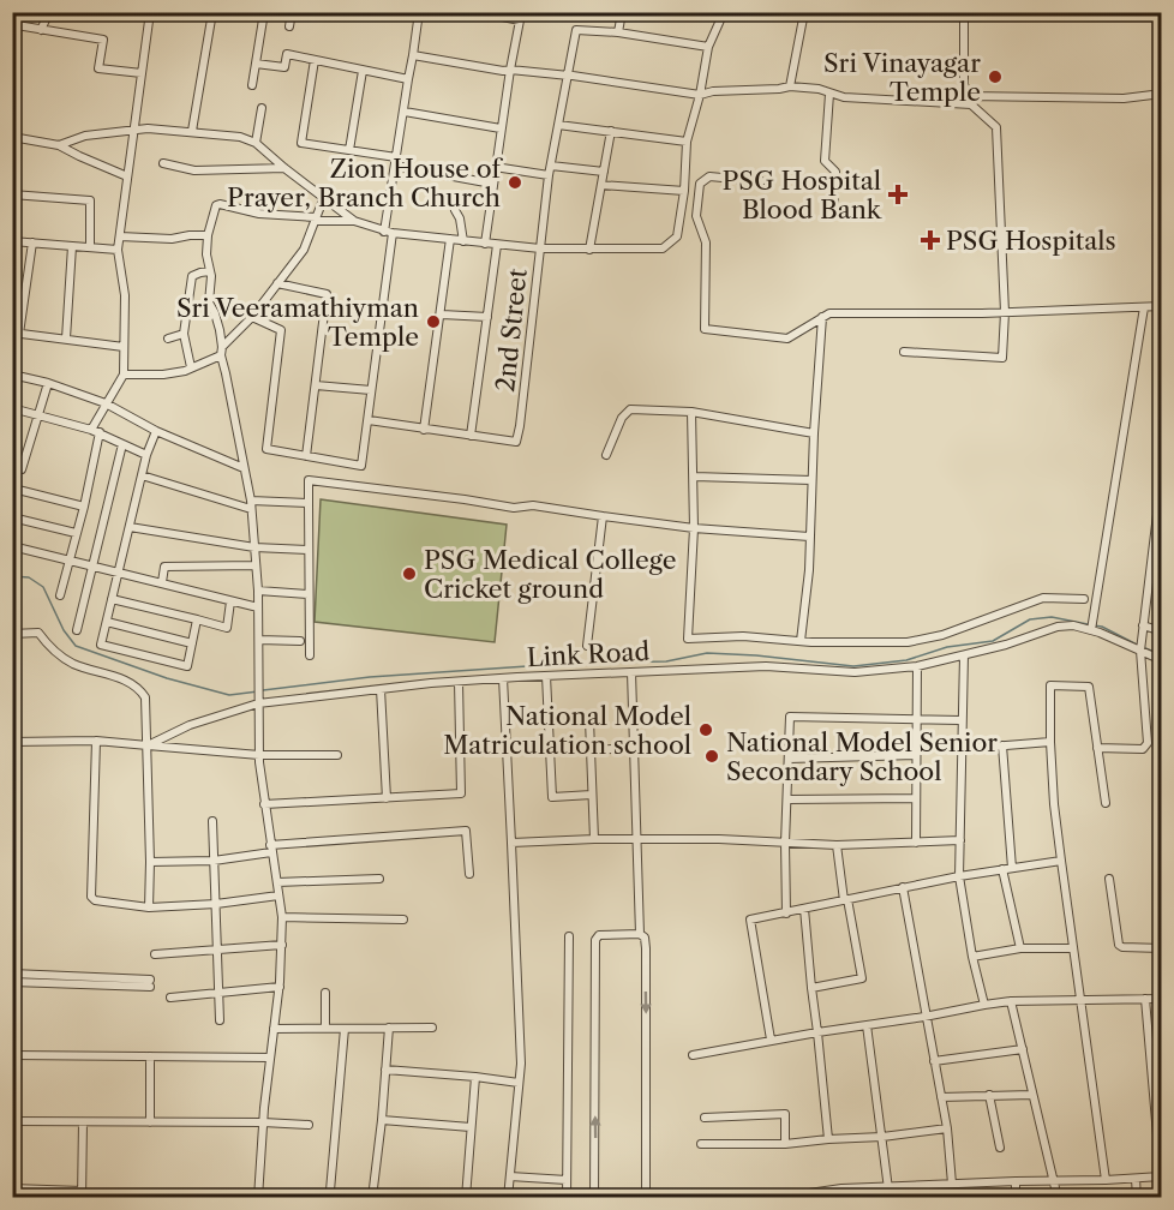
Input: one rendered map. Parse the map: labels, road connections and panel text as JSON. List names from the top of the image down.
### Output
{
  "streets": {
    "street": ["2nd Street", "Link Road"]
  },
  "places": {
    "other": [
      "Sri Vinayagar Temple",
      "Zion House of Prayer, Branch Church",
      "Sri Veeramathiyman Temple",
      "PSG Medical College Cricket ground",
      "National Model Matriculation school",
      "National Model Senior Secondary School"
    ],
    "health": ["PSG Hospital Blood Bank", "PSG Hospitals"]
  }
}
